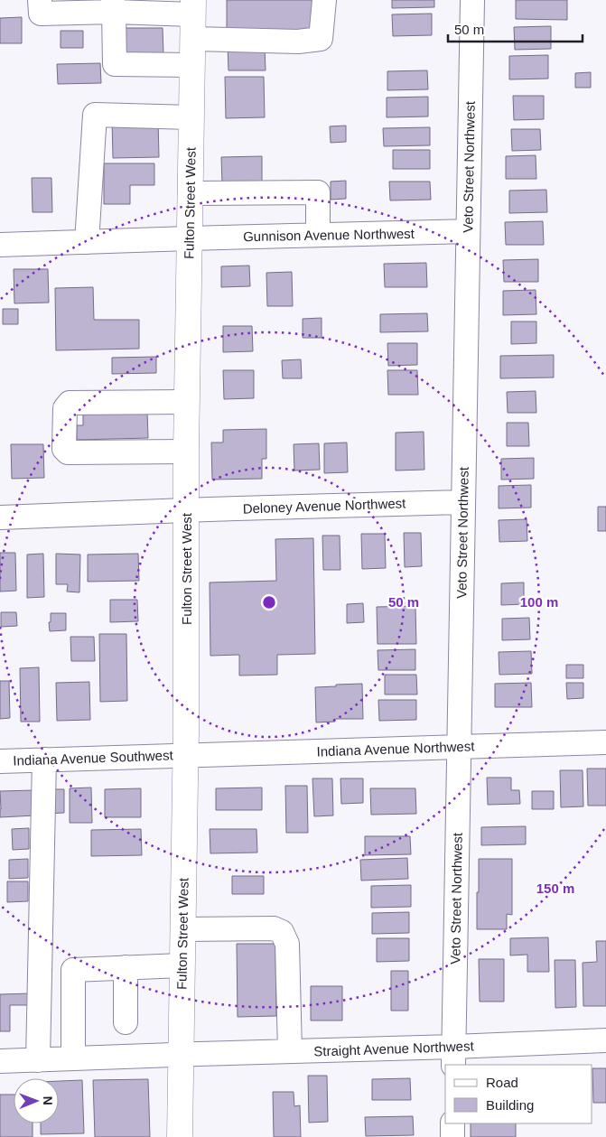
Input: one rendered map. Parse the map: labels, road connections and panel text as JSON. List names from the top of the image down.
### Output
{
  "streets": {
    "main road": ["Fulton Street West"],
    "street": [
      "Veto Street Northwest",
      "Gunnison Avenue Northwest",
      "Deloney Avenue Northwest",
      "Indiana Avenue Northwest",
      "Indiana Avenue Southwest",
      "Straight Avenue Northwest"
    ]
  },
  "crossings": [
    ["Veto Street Northwest", "Gunnison Avenue Northwest"],
    ["Veto Street Northwest", "Deloney Avenue Northwest"],
    ["Veto Street Northwest", "Indiana Avenue Northwest"],
    ["Veto Street Northwest", "Straight Avenue Northwest"],
    ["Fulton Street West", "Gunnison Avenue Northwest"],
    ["Fulton Street West", "Deloney Avenue Northwest"],
    ["Fulton Street West", "Indiana Avenue Northwest"],
    ["Fulton Street West", "Indiana Avenue Southwest"],
    ["Fulton Street West", "Straight Avenue Northwest"],
    ["Indiana Avenue Northwest", "Indiana Avenue Southwest"]
  ],
  "legend": ["Road", "Building"],
  "scale_bar": "50 m",
  "north": "right",
  "rings": ["50 m", "100 m", "150 m"]
}
